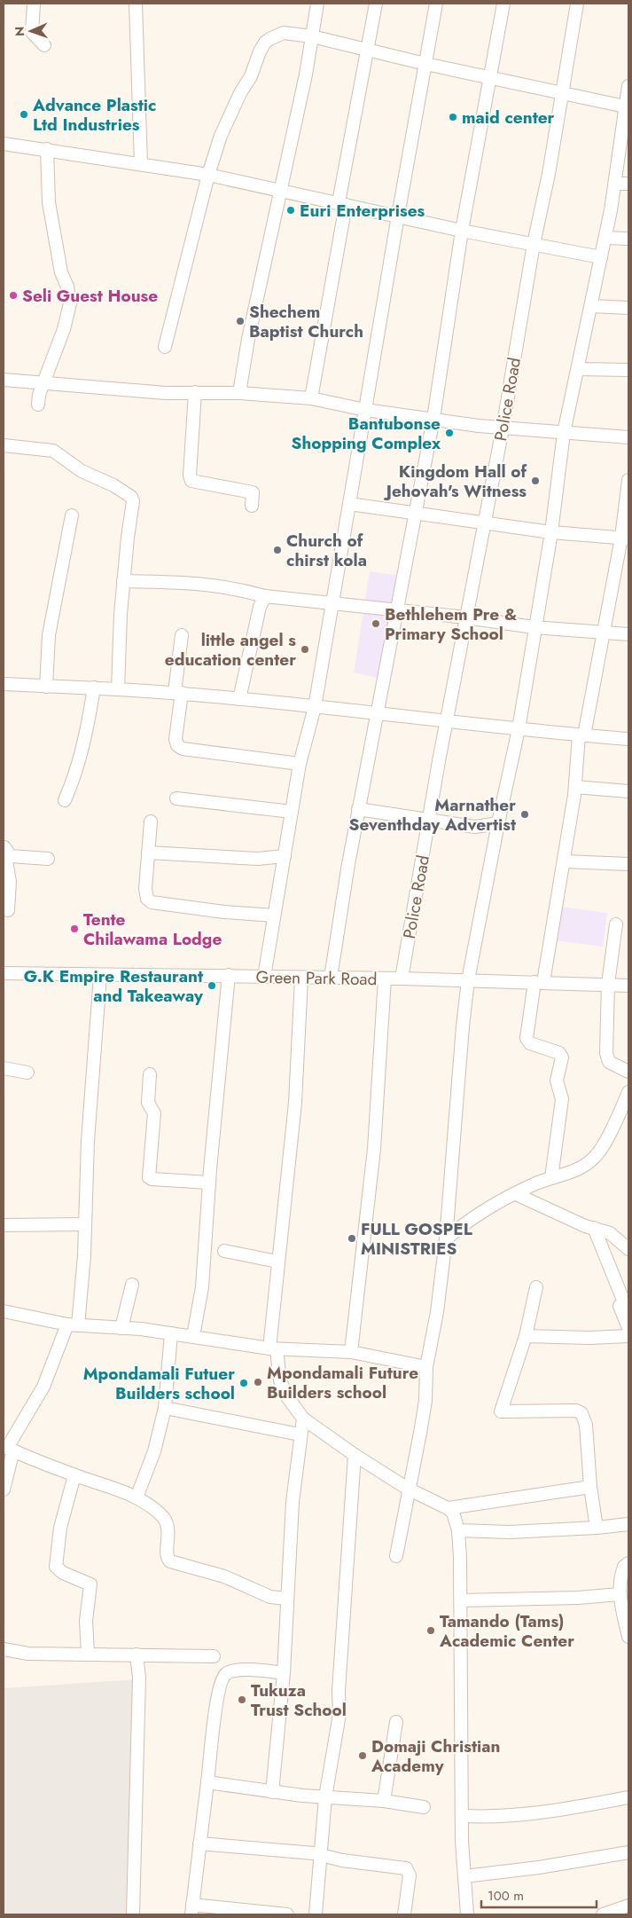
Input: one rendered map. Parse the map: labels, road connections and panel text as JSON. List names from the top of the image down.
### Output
{
  "streets": {
    "street": ["Police Road", "Green Park Road"]
  },
  "crossings": [
    ["Police Road", "Green Park Road"]
  ],
  "places": [
    "Advance Plastic Ltd Industries",
    "maid center",
    "Euri Enterprises",
    "Seli Guest House",
    "Shechem Baptist Church",
    "Bantubonse Shopping Complex",
    "Kingdom Hall of Jehovah's Witness",
    "Church of chirst kola",
    "Bethlehem Pre & Primary School",
    "little angel s education center",
    "Marnather Seventhday Advertist",
    "Tente Chilawama Lodge",
    "G.K Empire Restaurant and Takeaway",
    "FULL GOSPEL MINISTRIES",
    "Mpondamali Future Builders school",
    "Mpondamali Futuer Builders school",
    "Tamando (Tams) Academic Center",
    "Tukuza Trust School",
    "Domaji Christian Academy"
  ],
  "scale_bar": "100 m",
  "north": "left"
}
